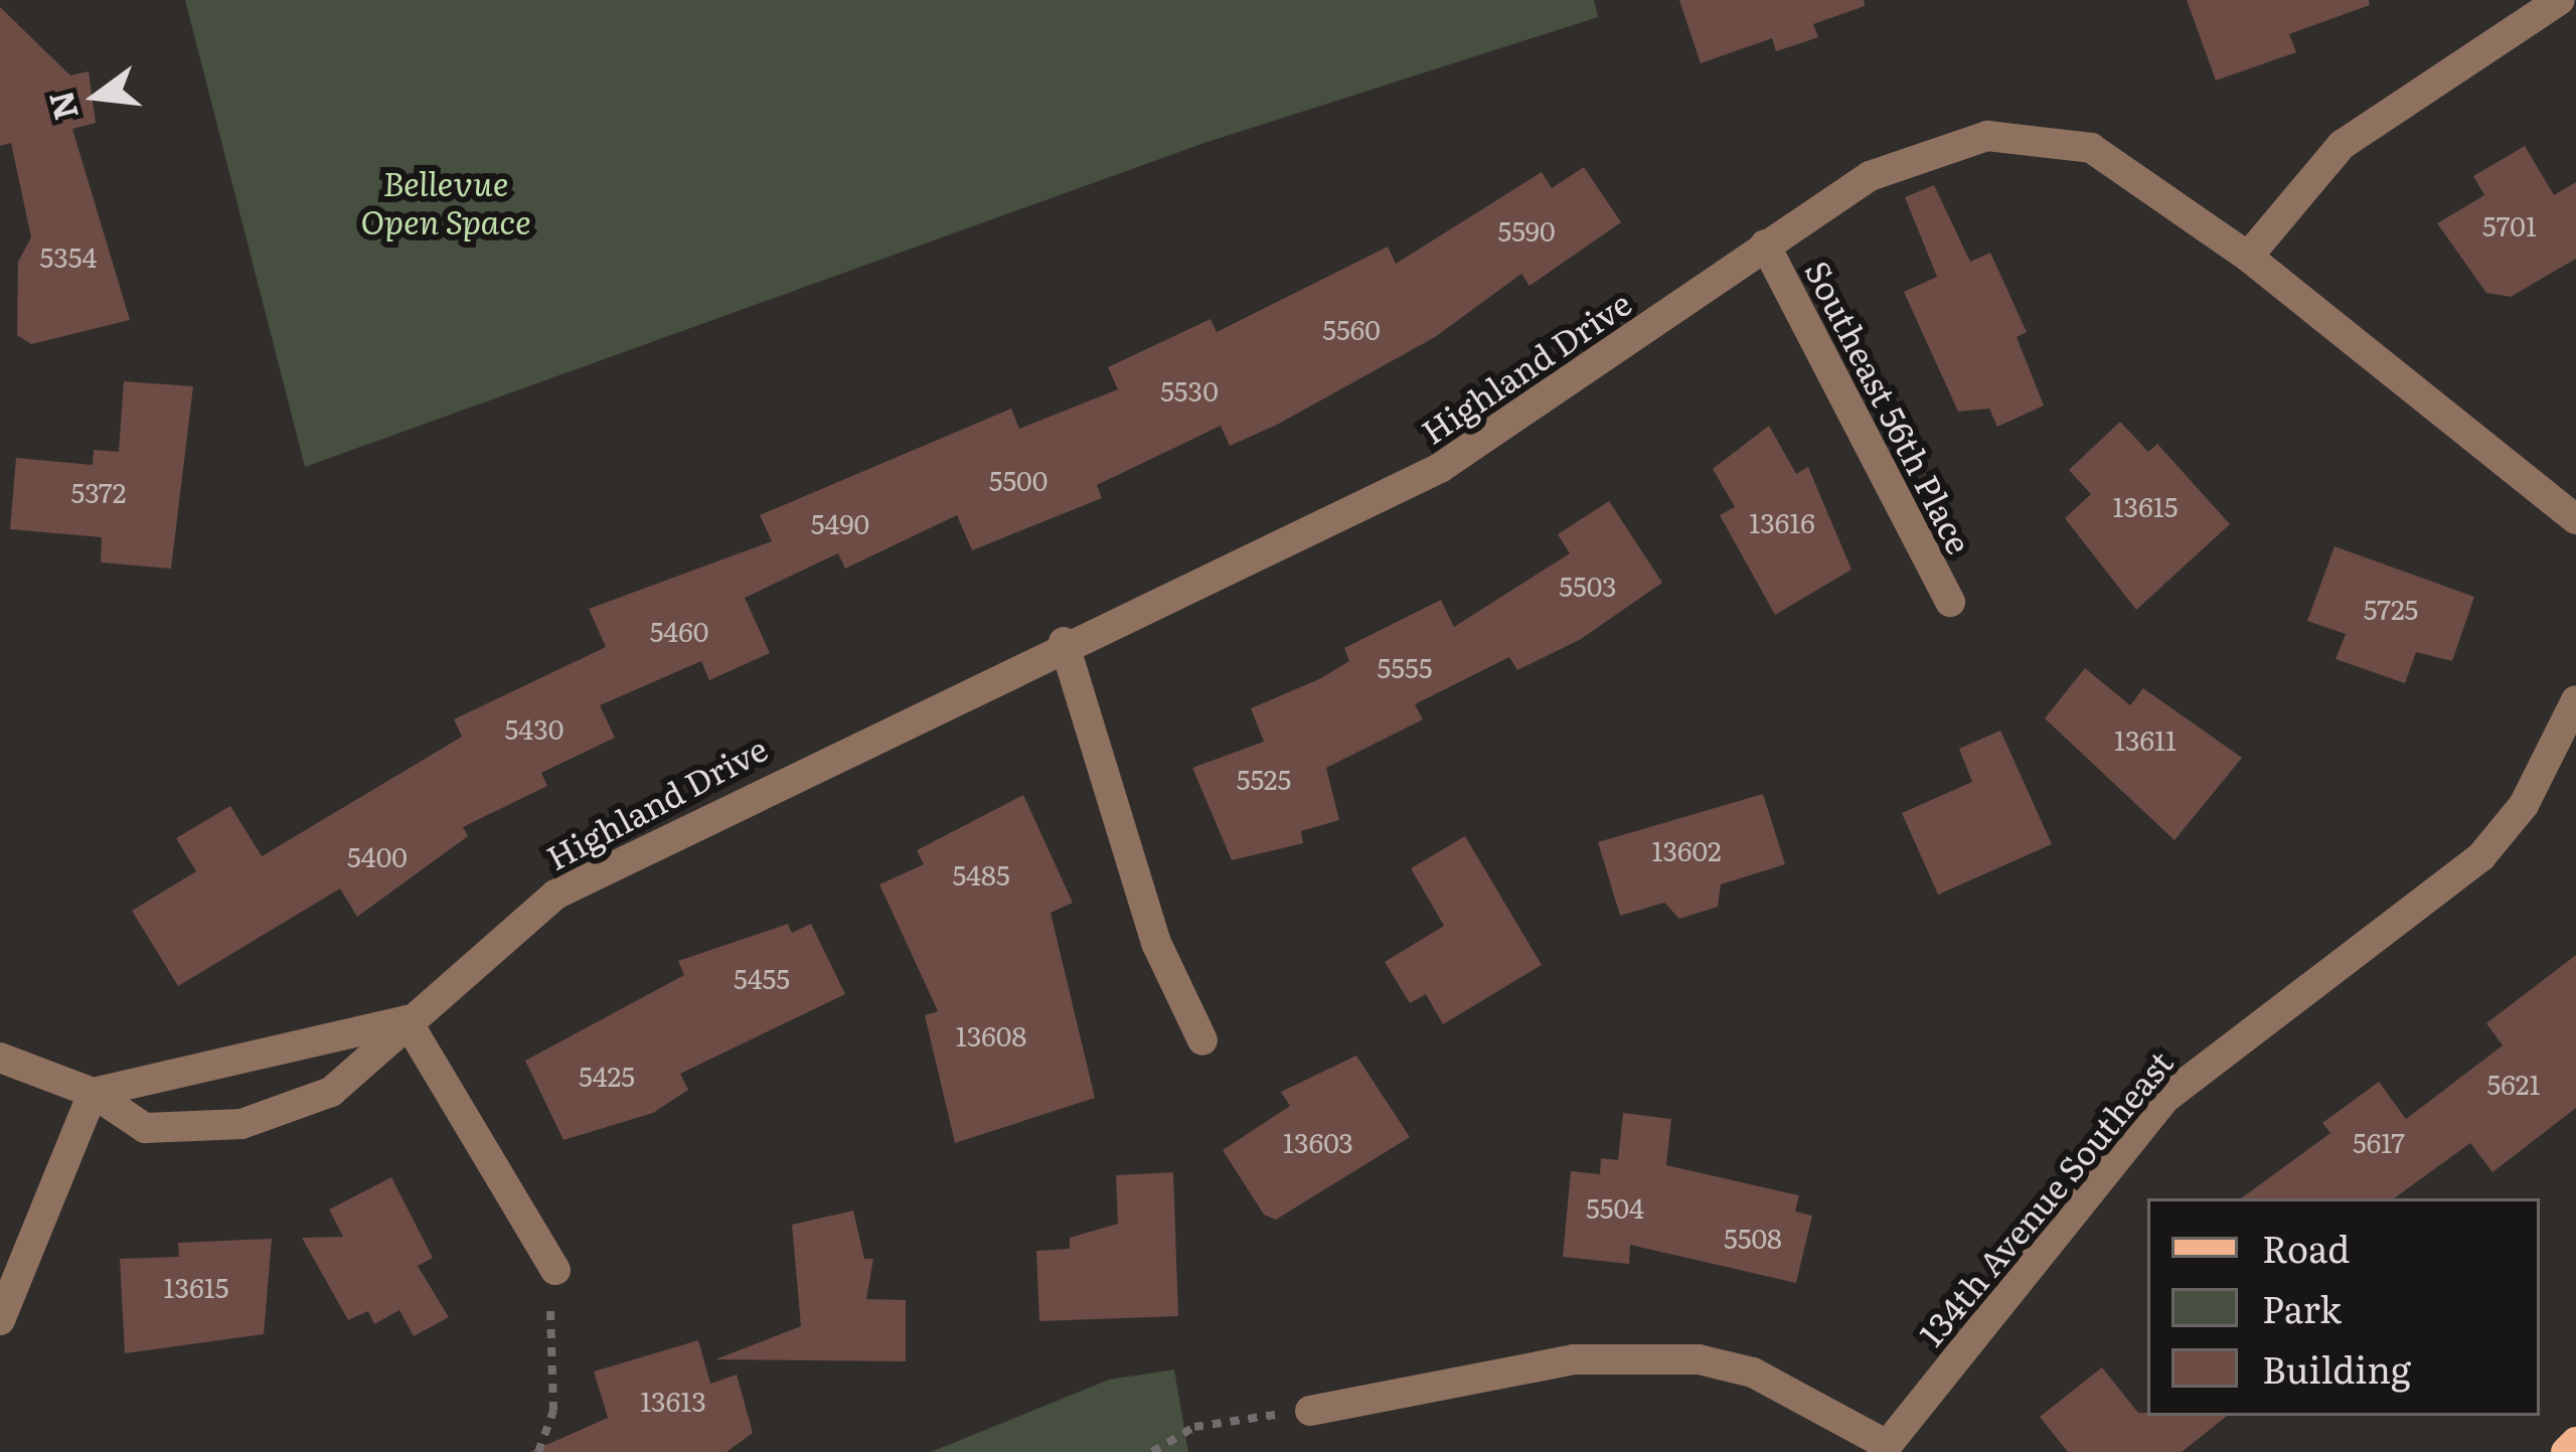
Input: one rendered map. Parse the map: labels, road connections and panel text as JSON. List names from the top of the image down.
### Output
{
  "streets": {
    "street": ["Highland Drive", "Southeast 56th Place", "134th Avenue Southeast"]
  },
  "crossings": [
    ["Highland Drive", "Southeast 56th Place"]
  ],
  "parks": ["Bellevue Open Space"],
  "house_numbers": [
    "5701",
    "5590",
    "5354",
    "5560",
    "5530",
    "5500",
    "5372",
    "13615",
    "13616",
    "5490",
    "5503",
    "5725",
    "5460",
    "5555",
    "5430",
    "13611",
    "5525",
    "13602",
    "5400",
    "5485",
    "5455",
    "13608",
    "5425",
    "5621",
    "13603",
    "5617",
    "5504",
    "5508",
    "13615",
    "13613"
  ],
  "legend": ["Road", "Park", "Building"],
  "north": "left"
}
